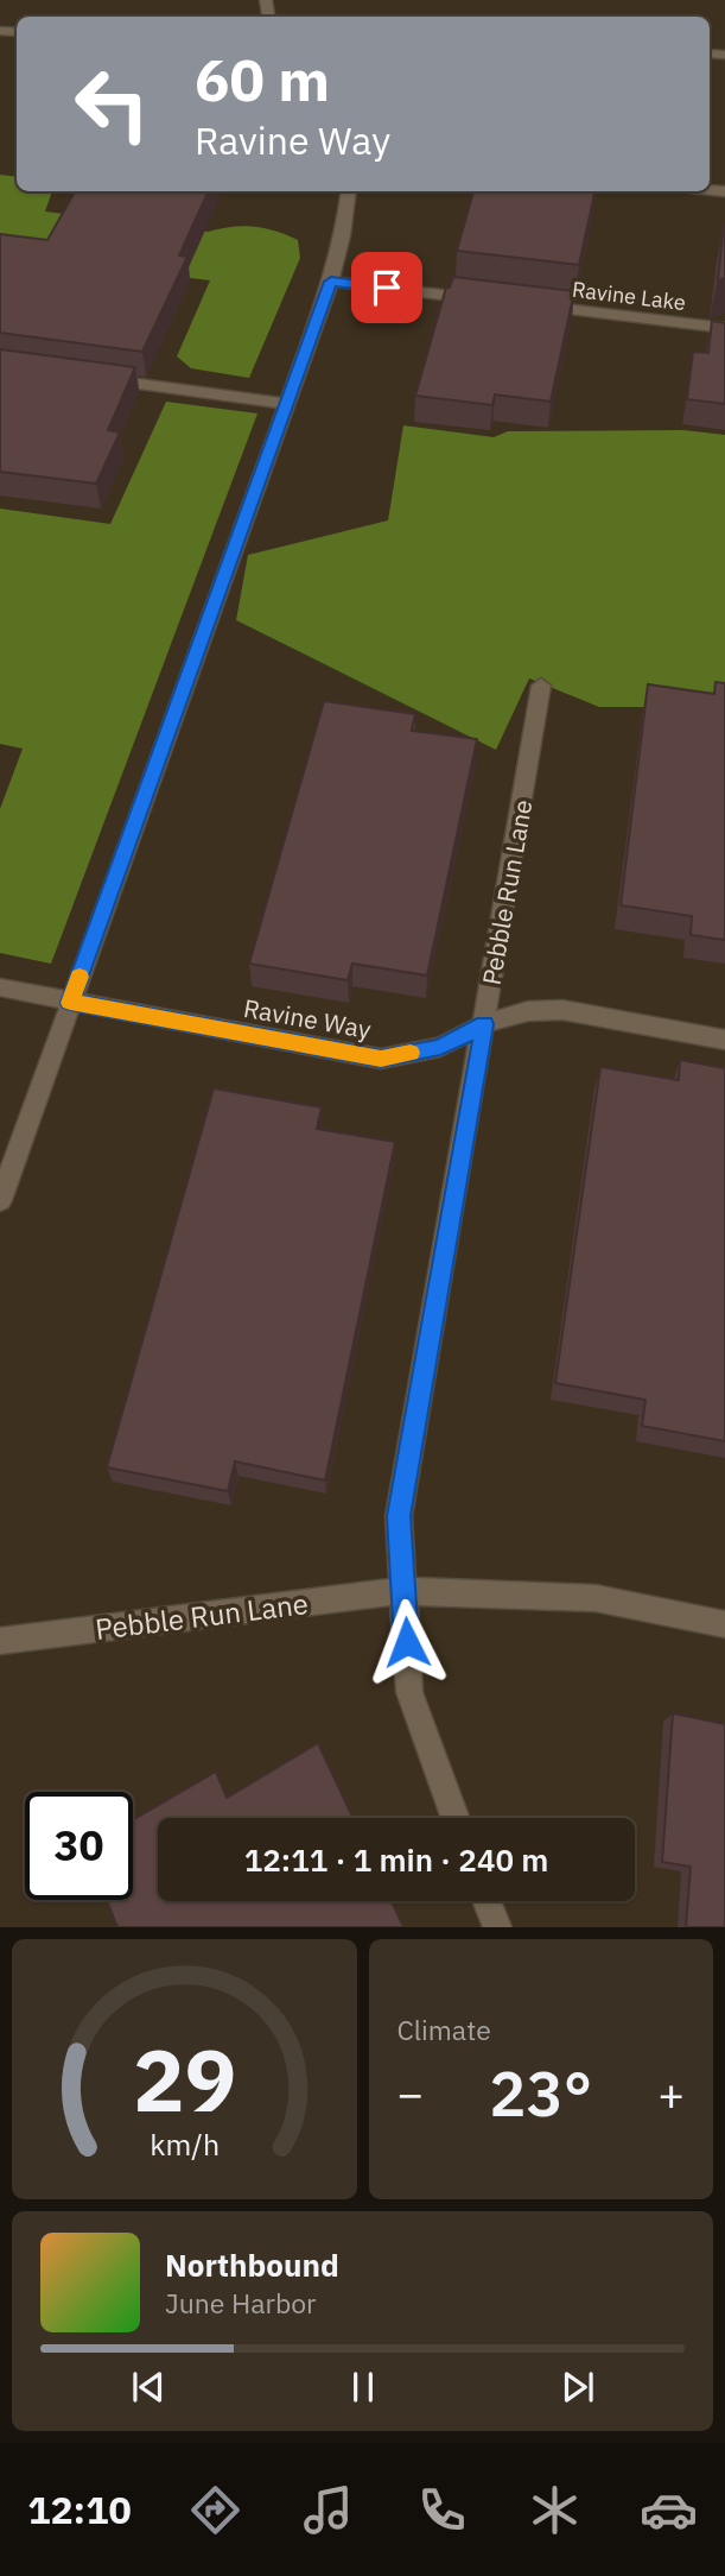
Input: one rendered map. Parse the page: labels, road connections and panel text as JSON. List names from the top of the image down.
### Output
{
  "streets": {
    "street": ["Ravine Lake", "Pebble Run Lane", "Ravine Way"]
  },
  "crossings": [
    ["Pebble Run Lane", "Ravine Way"]
  ],
  "page": {
    "turn": ["60 m", "Ravine Way"],
    "limit": "30",
    "trip": "12:11 · 1 min · 240 m",
    "tile": "Climate",
    "heat": ["−", "23°", "+"],
    "song": ["Northbound", "June Harbor"],
    "tabs": "12:10",
    "gauge": ["29", "km/h"]
  }
}
